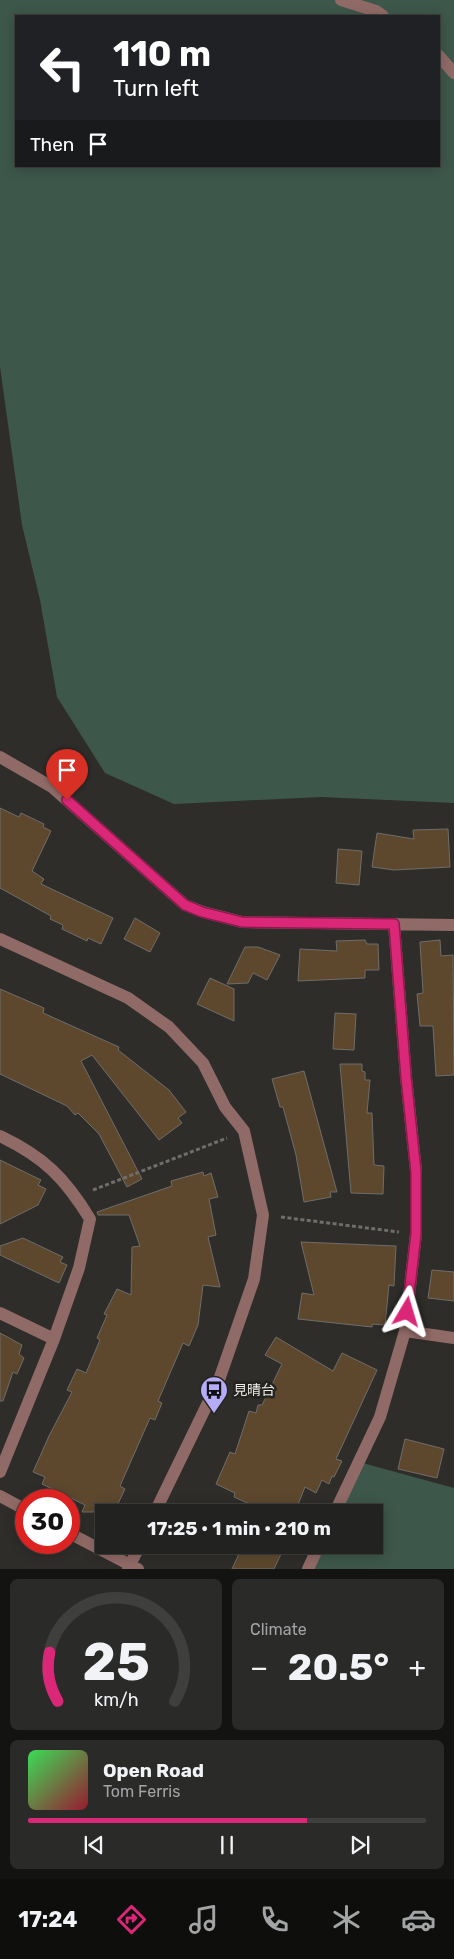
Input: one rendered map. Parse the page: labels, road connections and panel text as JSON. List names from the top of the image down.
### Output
{
  "places": {
    "bus stop": ["見晴台"]
  },
  "page": {
    "turn": ["110 m", "Turn left"],
    "then": "Then",
    "limit": "30",
    "trip": "17:25 · 1 min · 210 m",
    "tile": "Climate",
    "heat": ["−", "20.5°", "+"],
    "song": ["Open Road", "Tom Ferris"],
    "tabs": "17:24",
    "gauge": ["25", "km/h"]
  }
}
